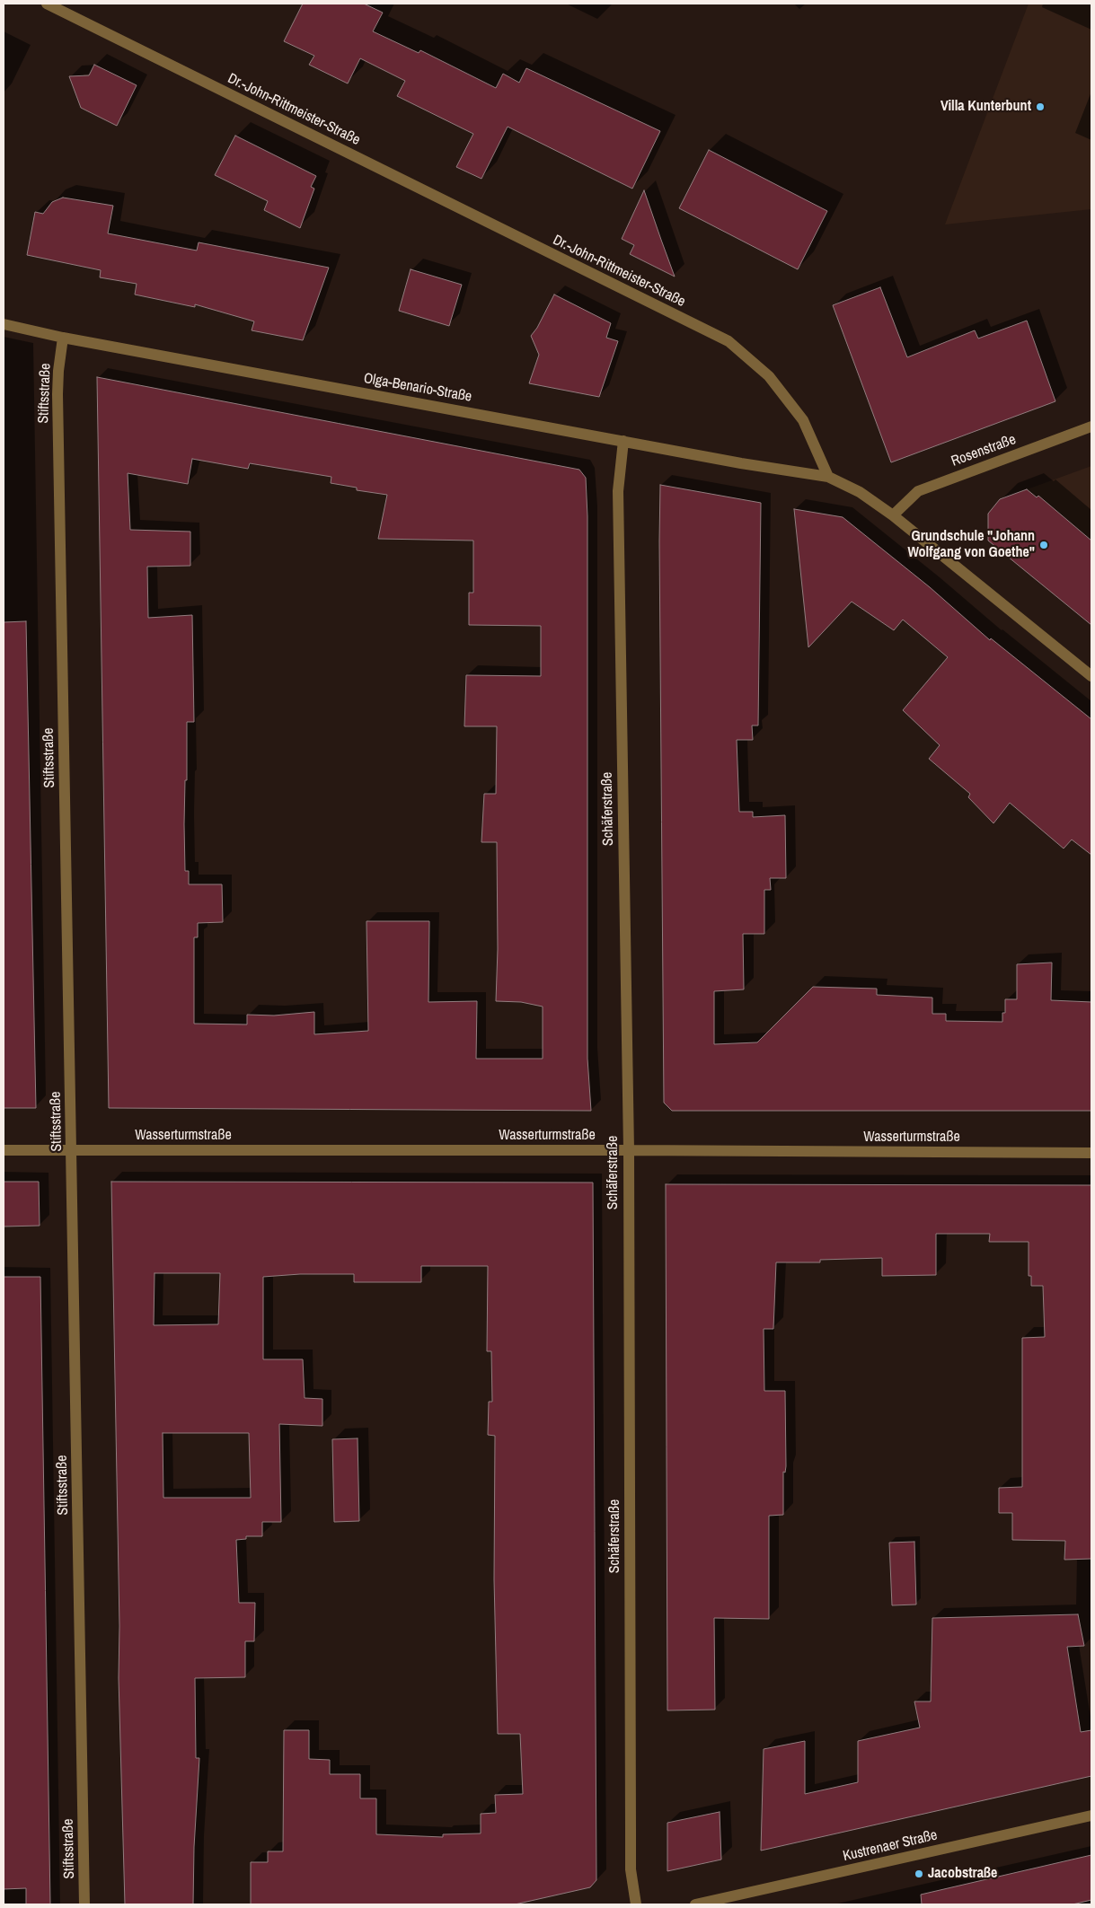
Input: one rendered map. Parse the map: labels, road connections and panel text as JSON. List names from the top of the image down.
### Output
{
  "streets": {
    "street": [
      "Dr.-John-Rittmeister-Straße",
      "Olga-Benario-Straße",
      "Stiftsstraße",
      "Rosenstraße",
      "Schäferstraße",
      "Wasserturmstraße",
      "Kustrenaer Straße"
    ]
  },
  "crossings": [
    ["Dr.-John-Rittmeister-Straße", "Olga-Benario-Straße"],
    ["Olga-Benario-Straße", "Stiftsstraße"],
    ["Olga-Benario-Straße", "Schäferstraße"],
    ["Stiftsstraße", "Wasserturmstraße"],
    ["Schäferstraße", "Wasserturmstraße"]
  ],
  "places": ["Villa Kunterbunt", "Grundschule \"Johann Wolfgang von Goethe\"", "Jacobstraße"]
}
